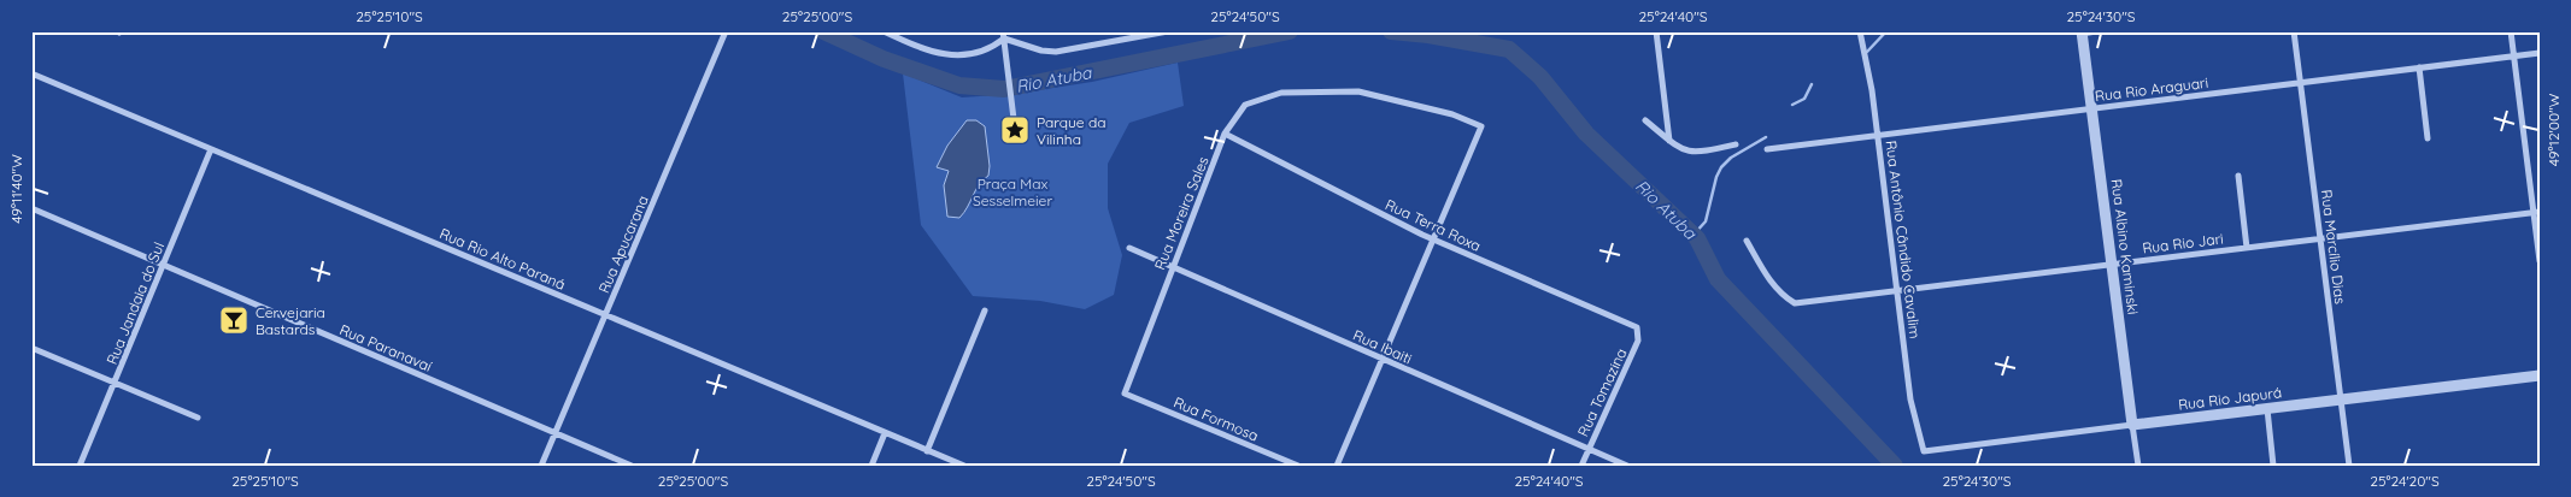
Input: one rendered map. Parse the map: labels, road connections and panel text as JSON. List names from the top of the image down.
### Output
{
  "streets": {
    "street": [
      "Rua Rio Araguari",
      "Rua Moreira Sales",
      "Rua Terra Roxa",
      "Rua Antônio Cândido Cavalim",
      "Rua Rio Jari",
      "Rua Apucarana",
      "Rua Albino Kaminski",
      "Rua Marcílio Dias",
      "Rua Rio Alto Paraná",
      "Rua Jandaia do Sul",
      "Rua Ibaiti",
      "Rua Paranavaí",
      "Rua Tomazina",
      "Rua Rio Japurá",
      "Rua Formosa"
    ]
  },
  "crossings": [
    ["Rua Rio Araguari", "Rua Antônio Cândido Cavalim"],
    ["Rua Rio Araguari", "Rua Albino Kaminski"],
    ["Rua Rio Araguari", "Rua Marcílio Dias"],
    ["Rua Moreira Sales", "Rua Terra Roxa"],
    ["Rua Moreira Sales", "Rua Ibaiti"],
    ["Rua Moreira Sales", "Rua Formosa"],
    ["Rua Terra Roxa", "Rua Tomazina"],
    ["Rua Antônio Cândido Cavalim", "Rua Rio Jari"],
    ["Rua Antônio Cândido Cavalim", "Rua Rio Japurá"],
    ["Rua Rio Jari", "Rua Albino Kaminski"],
    ["Rua Rio Jari", "Rua Marcílio Dias"],
    ["Rua Apucarana", "Rua Rio Alto Paraná"],
    ["Rua Apucarana", "Rua Paranavaí"],
    ["Rua Albino Kaminski", "Rua Rio Japurá"],
    ["Rua Marcílio Dias", "Rua Rio Japurá"],
    ["Rua Rio Alto Paraná", "Rua Jandaia do Sul"],
    ["Rua Jandaia do Sul", "Rua Paranavaí"],
    ["Rua Ibaiti", "Rua Tomazina"]
  ],
  "water": ["Rio Atuba"],
  "parks": ["Praça Max Sesselmeier"],
  "places": {
    "place": ["Parque da Vilinha"],
    "bar": ["Cervejaria Bastards"]
  },
  "coordinates": [
    "25°25'10\"S",
    "25°25'00\"S",
    "25°24'50\"S",
    "25°24'40\"S",
    "25°24'30\"S",
    "49°12'00\"W",
    "49°11'40\"W",
    "25°24'20\"S"
  ]
}
